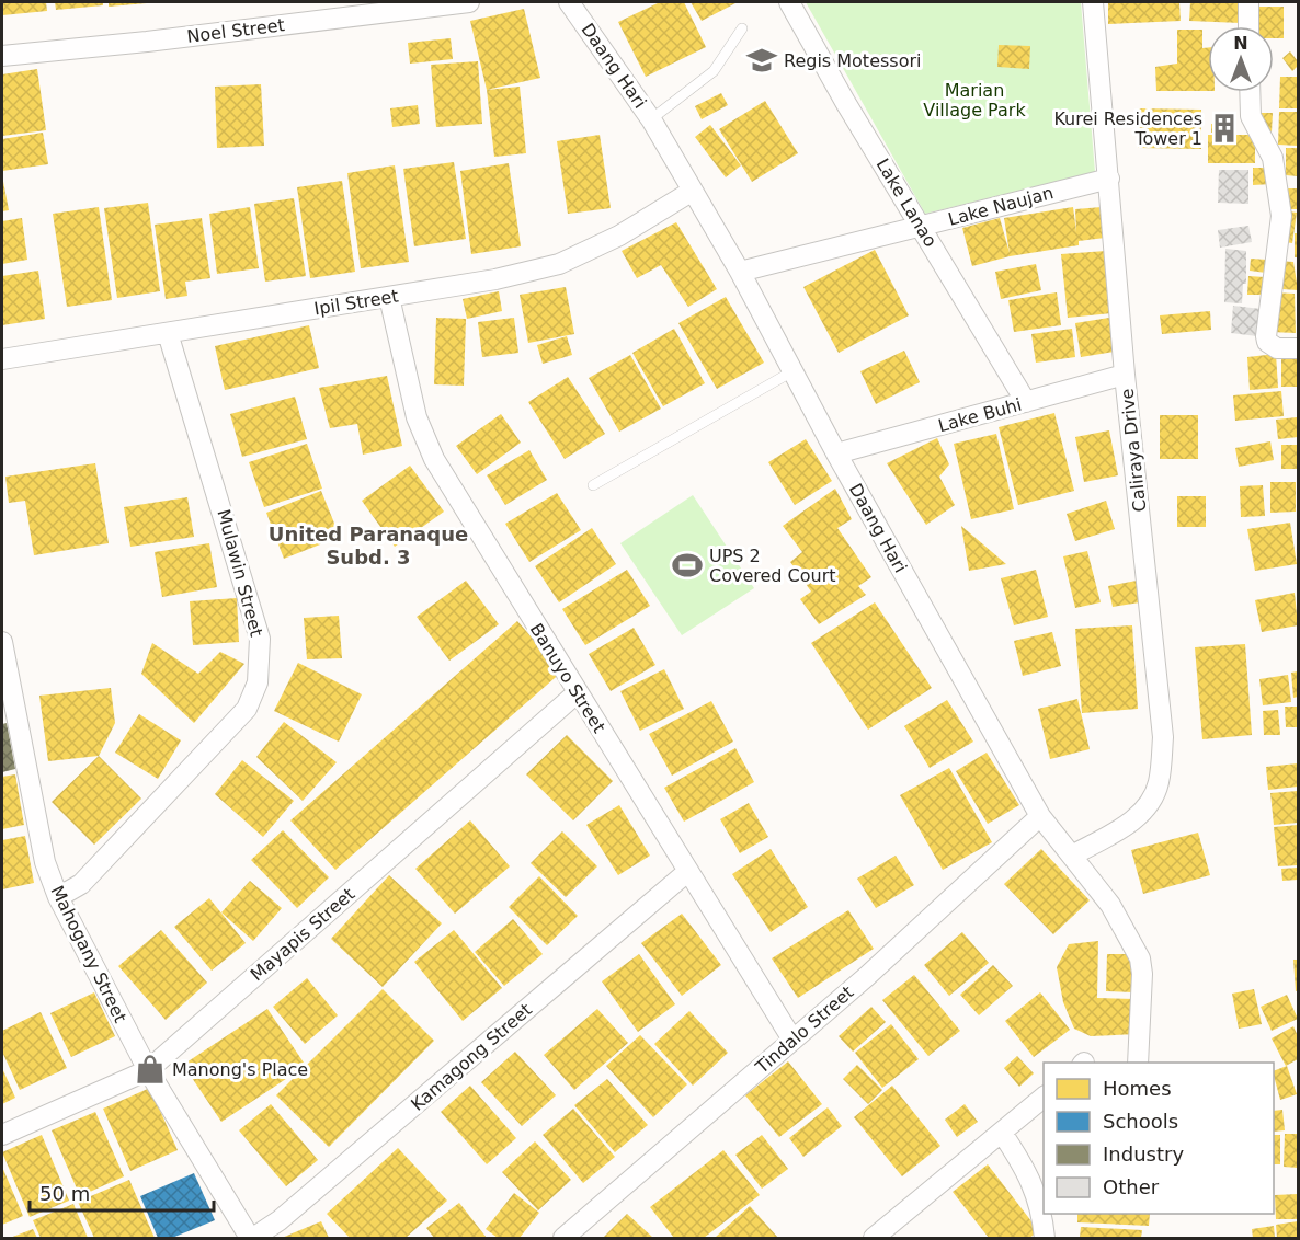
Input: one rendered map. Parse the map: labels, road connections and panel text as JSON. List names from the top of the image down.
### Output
{
  "streets": {
    "street": [
      "Noel Street",
      "Daang Hari",
      "Lake Lanao",
      "Lake Naujan",
      "Ipil Street",
      "Lake Buhi",
      "Caliraya Drive",
      "Mulawin Street",
      "Banuyo Street",
      "Mayapis Street",
      "Mahogany Street",
      "Tindalo Street",
      "Kamagong Street"
    ]
  },
  "crossings": [
    ["Daang Hari", "Lake Naujan"],
    ["Daang Hari", "Ipil Street"],
    ["Daang Hari", "Lake Buhi"],
    ["Daang Hari", "Caliraya Drive"],
    ["Daang Hari", "Tindalo Street"],
    ["Lake Lanao", "Lake Naujan"],
    ["Lake Lanao", "Lake Buhi"],
    ["Lake Naujan", "Caliraya Drive"],
    ["Ipil Street", "Mulawin Street"],
    ["Ipil Street", "Banuyo Street"],
    ["Lake Buhi", "Caliraya Drive"],
    ["Mulawin Street", "Mahogany Street"],
    ["Banuyo Street", "Mayapis Street"],
    ["Banuyo Street", "Tindalo Street"],
    ["Banuyo Street", "Kamagong Street"],
    ["Mayapis Street", "Mahogany Street"],
    ["Mahogany Street", "Kamagong Street"]
  ],
  "districts": ["United Paranaque Subd. 3"],
  "parks": ["Marian Village Park"],
  "places": {
    "school or university": ["Regis Motessori"],
    "building": ["Kurei Residences Tower 1"],
    "sports": ["UPS 2 Covered Court"],
    "shop": ["Manong's Place"]
  },
  "legend": [
    "Homes",
    "Schools",
    "Industry",
    "Other"
  ],
  "scale_bar": "50 m",
  "north": "top"
}
